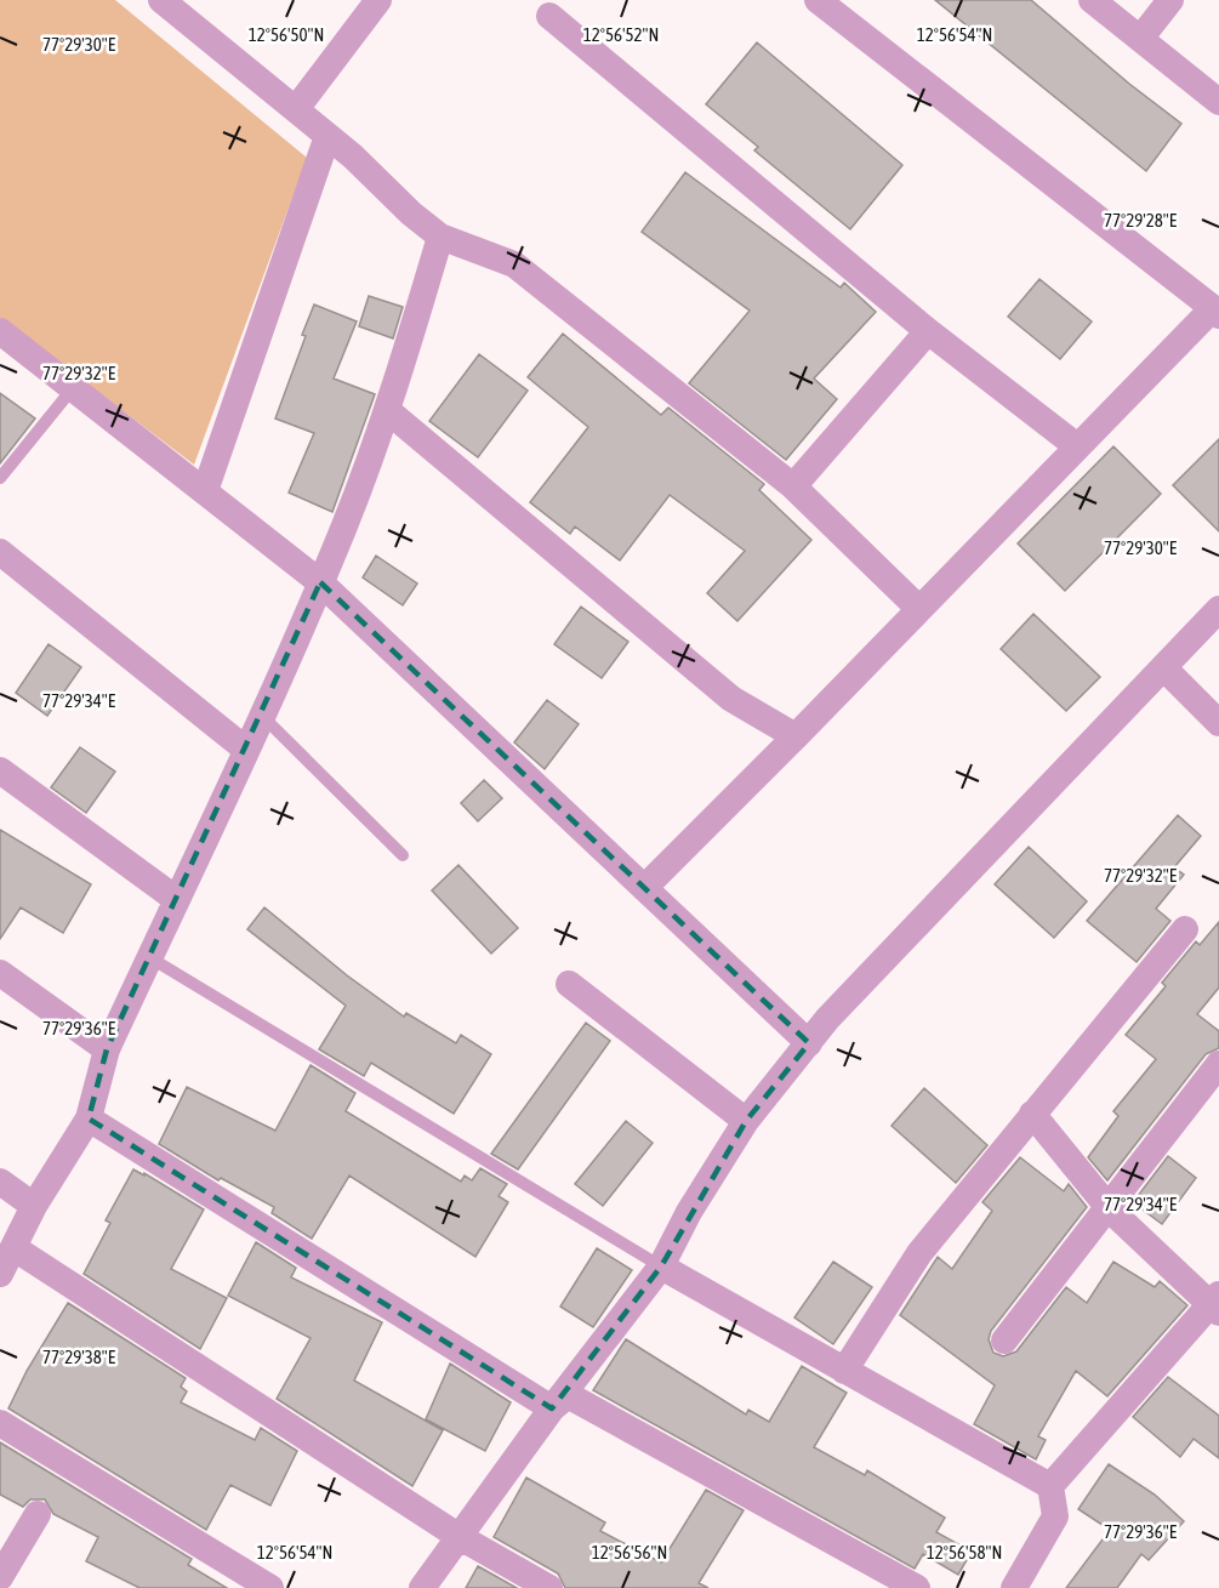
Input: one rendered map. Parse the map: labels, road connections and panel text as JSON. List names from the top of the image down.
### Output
{
  "coordinates": [
    "12°56'50\"N",
    "12°56'52\"N",
    "12°56'54\"N",
    "77°29'30\"E",
    "77°29'28\"E",
    "77°29'32\"E",
    "77°29'34\"E",
    "77°29'36\"E",
    "77°29'38\"E",
    "12°56'56\"N",
    "12°56'58\"N"
  ]
}
